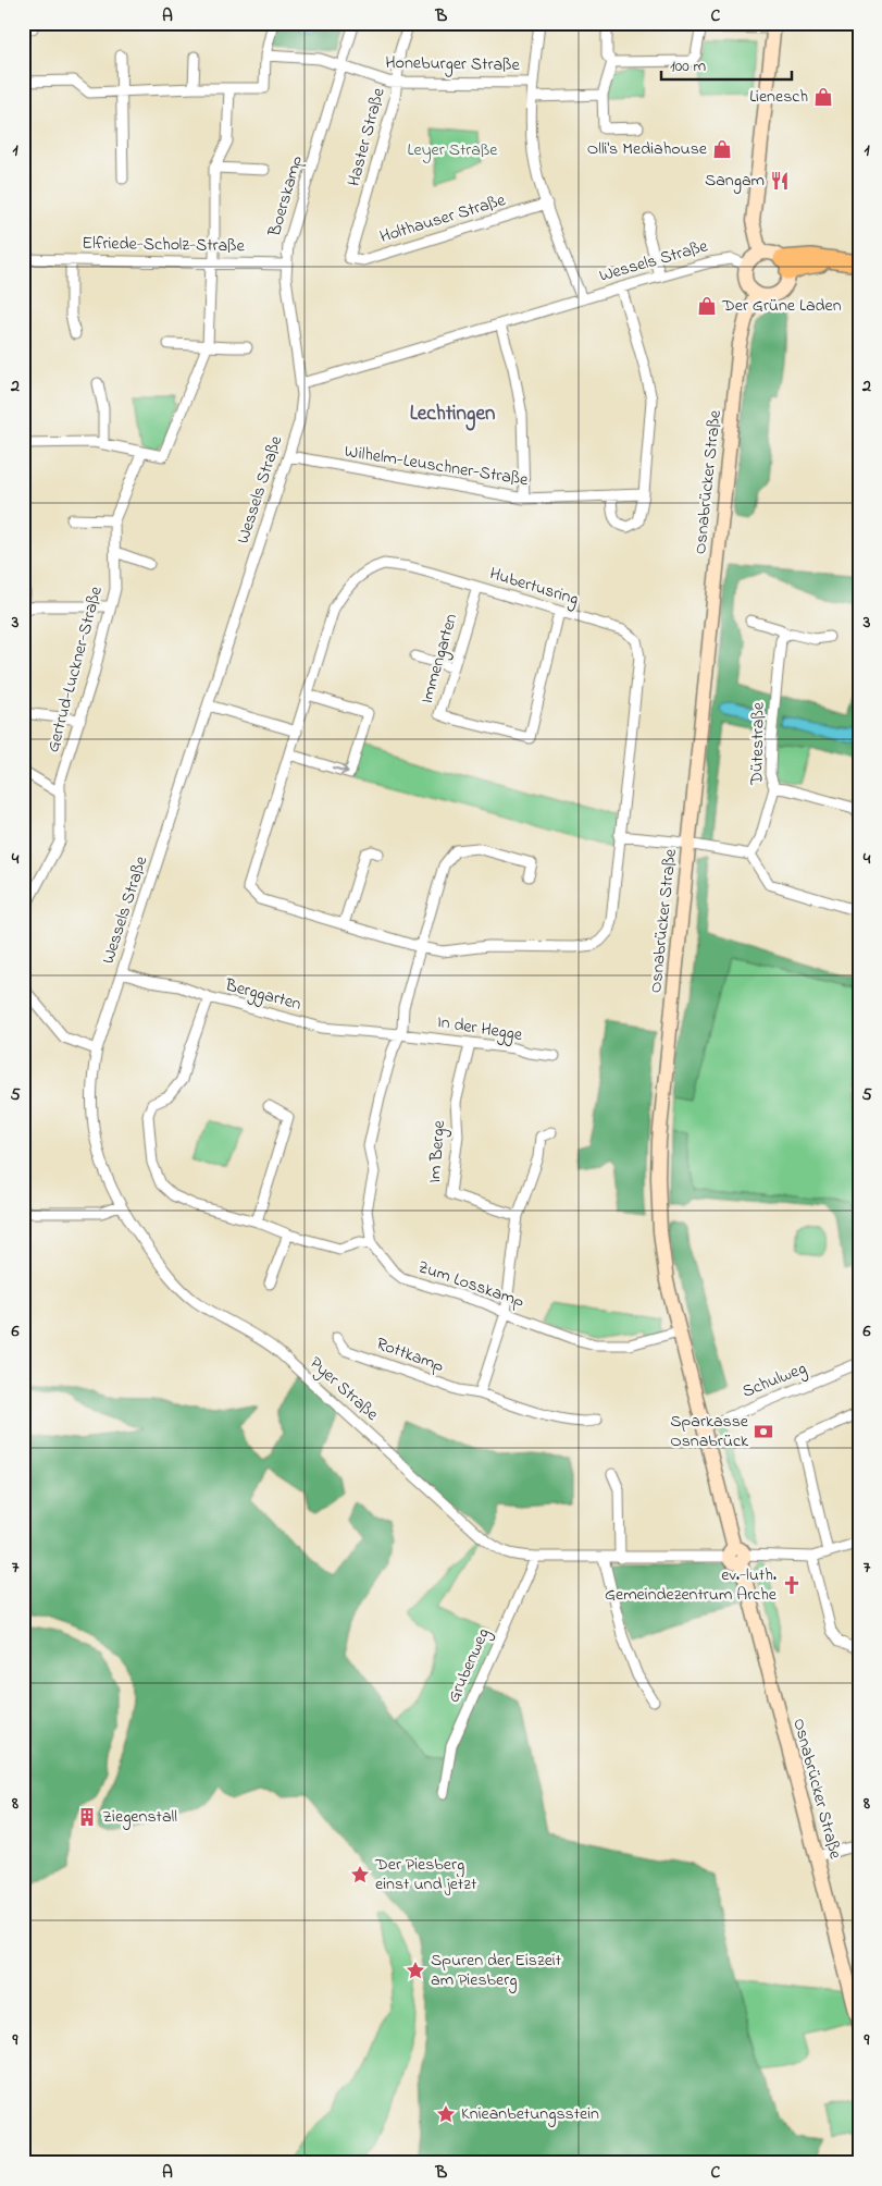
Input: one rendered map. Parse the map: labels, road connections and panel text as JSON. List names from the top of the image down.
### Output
{
  "streets": {
    "street": [
      "Honeburger Straße",
      "Haster Straße",
      "Boerskamp",
      "Holthauser Straße",
      "Elfriede-Scholz-Straße",
      "Wessels Straße",
      "Wilhelm-Leuschner-Straße",
      "Osnabrücker Straße",
      "Hubertusring",
      "Immengarten",
      "Gertrud-Luckner-Straße",
      "Dütestraße",
      "Berggarten",
      "In der Hegge",
      "Im Berge",
      "Zum Losskamp",
      "Rottkamp",
      "Schulweg",
      "Pyer Straße",
      "Grubenweg"
    ]
  },
  "crossings": [
    ["Honeburger Straße", "Haster Straße"],
    ["Honeburger Straße", "Boerskamp"],
    ["Haster Straße", "Holthauser Straße"],
    ["Boerskamp", "Elfriede-Scholz-Straße"],
    ["Boerskamp", "Wessels Straße"],
    ["Wessels Straße", "Wilhelm-Leuschner-Straße"],
    ["Wessels Straße", "Osnabrücker Straße"],
    ["Wessels Straße", "Berggarten"],
    ["Wessels Straße", "Pyer Straße"],
    ["Osnabrücker Straße", "Zum Losskamp"],
    ["Osnabrücker Straße", "Schulweg"],
    ["Osnabrücker Straße", "Pyer Straße"],
    ["Hubertusring", "Immengarten"],
    ["Hubertusring", "Zum Losskamp"],
    ["Berggarten", "In der Hegge"],
    ["Berggarten", "Zum Losskamp"],
    ["In der Hegge", "Im Berge"],
    ["In der Hegge", "Zum Losskamp"],
    ["Pyer Straße", "Grubenweg"]
  ],
  "districts": ["Lechtingen"],
  "parks": ["Leyer Straße"],
  "places": {
    "shop": ["Lienesch", "Olli's Mediahouse", "Der Grüne Laden"],
    "restaurant": ["Sangam"],
    "bank": ["Sparkasse Osnabrück"],
    "church": ["ev.-luth. Gemeindezentrum Arche"],
    "building": ["Ziegenstall"],
    "place": ["Der Piesberg einst und jetzt", "Spuren der Eiszeit am Piesberg", "Knieanbetungsstein"]
  },
  "scale_bar": "100 m",
  "grid": {
    "columns": ["A", "B", "C"],
    "rows": [
      "1",
      "2",
      "3",
      "4",
      "5",
      "6",
      "7",
      "8",
      "9"
    ]
  }
}
